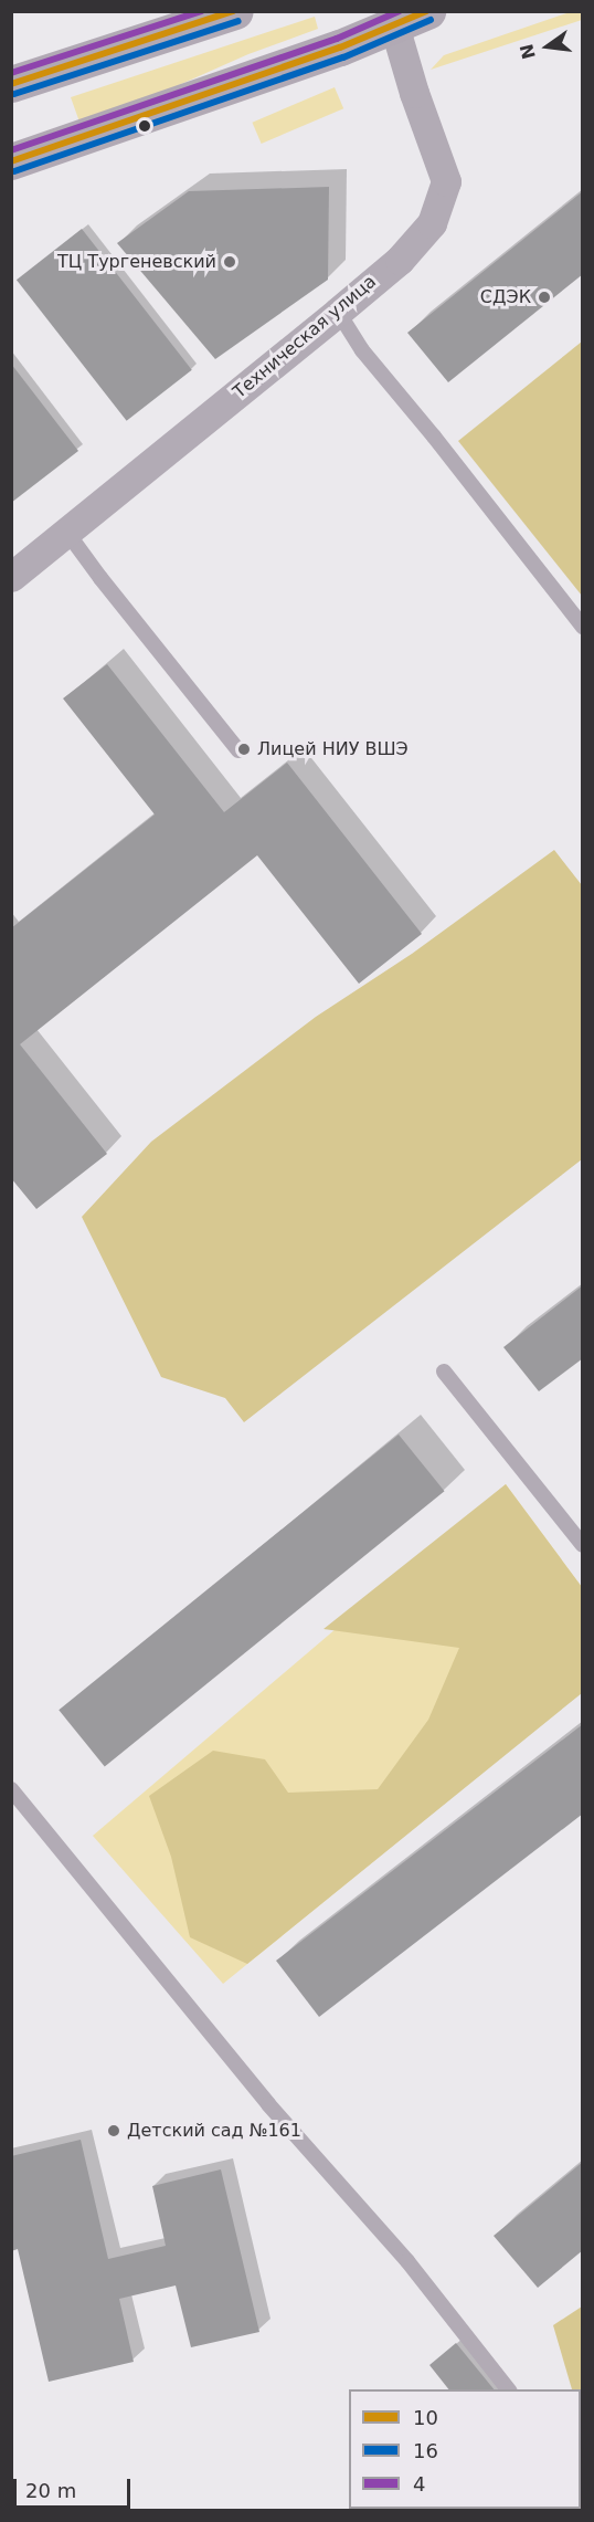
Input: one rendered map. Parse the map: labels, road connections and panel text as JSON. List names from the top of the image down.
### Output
{
  "streets": {
    "street": ["Техническая улица"]
  },
  "places": [
    "ТЦ Тургеневский",
    "СДЭК",
    "Лицей НИУ ВШЭ",
    "Детский сад №161"
  ],
  "lines": ["transit line 10", "transit line 4", "transit line 16"],
  "legend": ["10", "16", "4"],
  "scale_bar": "20 m",
  "north": "left"
}
